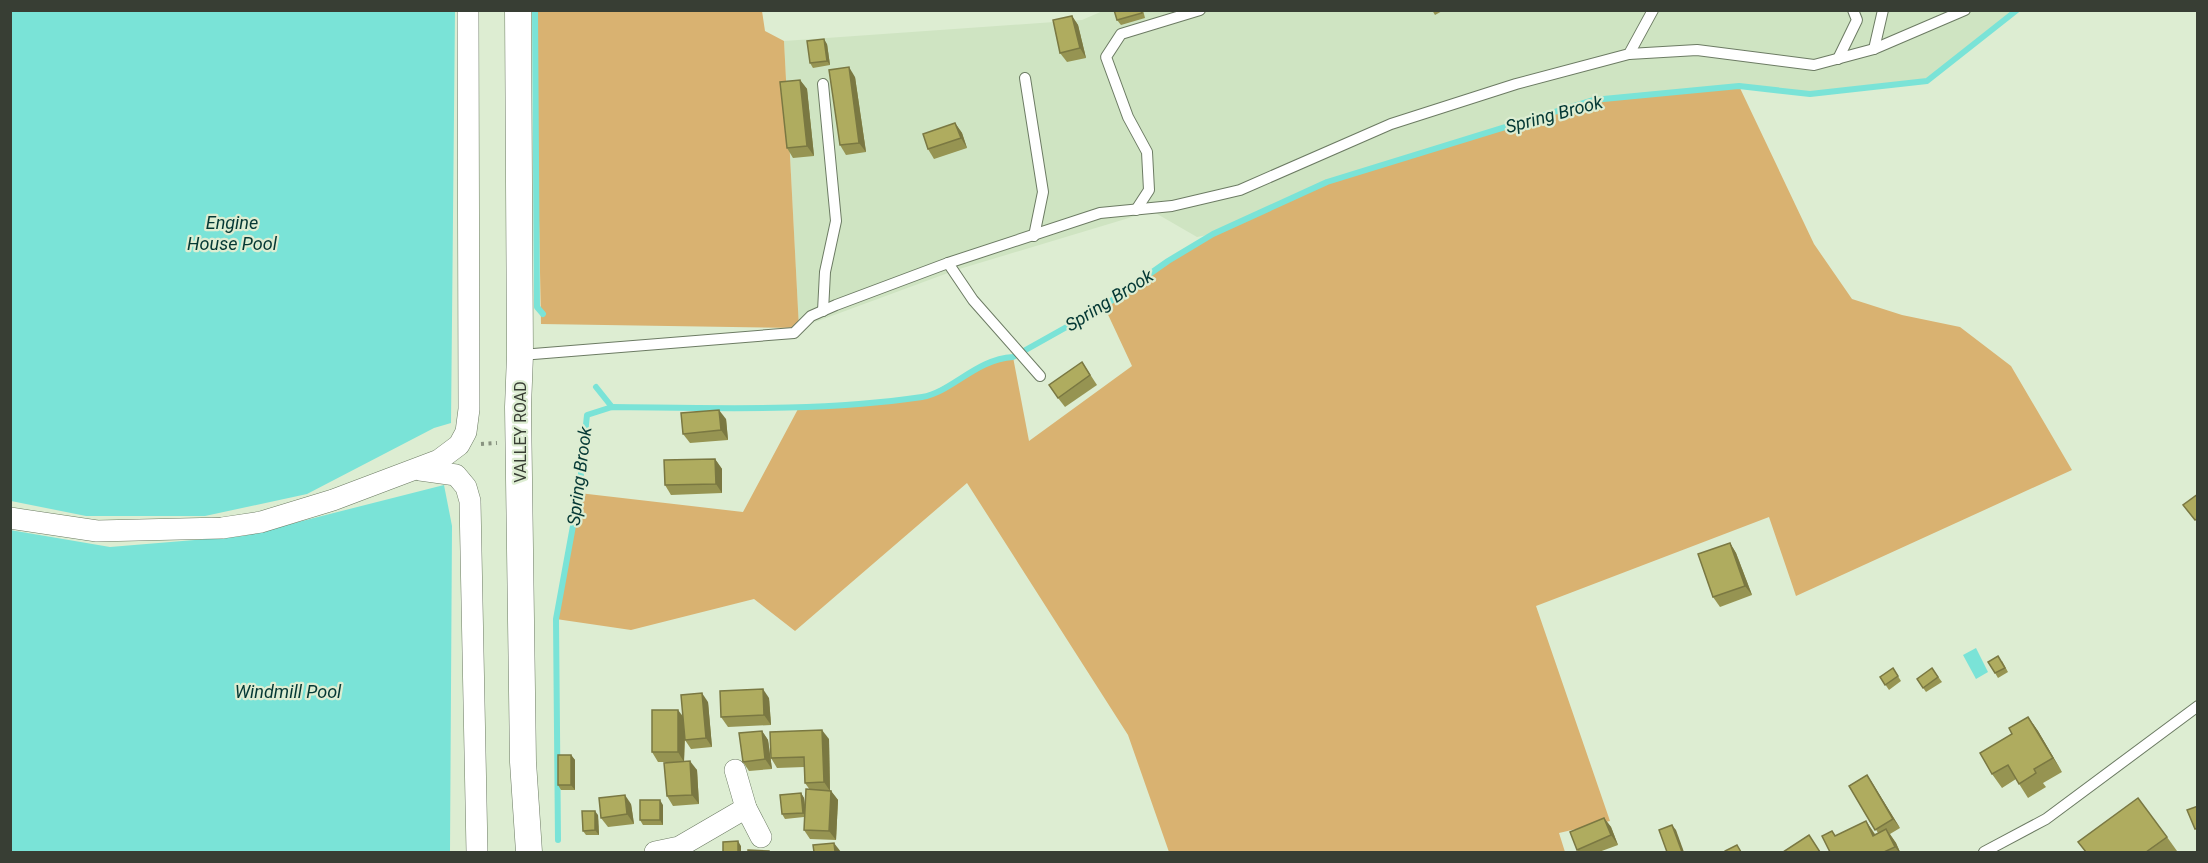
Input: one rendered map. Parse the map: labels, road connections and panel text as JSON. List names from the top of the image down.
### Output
{
  "streets": {
    "street": ["VALLEY ROAD"]
  },
  "water": ["Spring Brook", "Engine House Pool", "Windmill Pool"]
}
